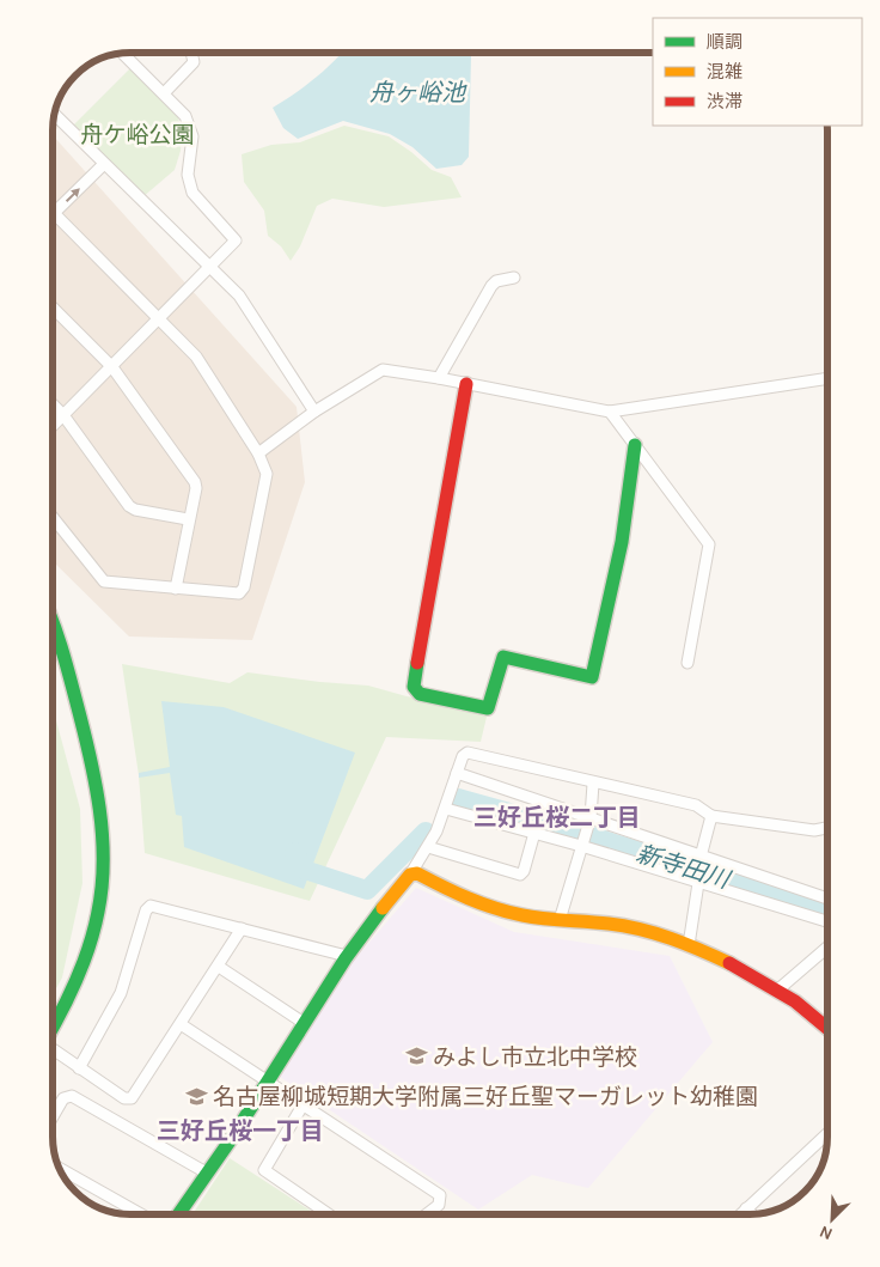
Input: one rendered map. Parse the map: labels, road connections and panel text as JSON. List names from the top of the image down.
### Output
{
  "districts": ["三好丘桜二丁目", "三好丘桜一丁目"],
  "water": ["舟ヶ峪池", "新寺田川"],
  "parks": ["舟ケ峪公園"],
  "places": {
    "school or university": ["みよし市立北中学校", "名古屋柳城短期大学附属三好丘聖マーガレット幼稚園"]
  },
  "legend": ["順調", "混雑", "渋滞"],
  "north": "bottom left"
}
